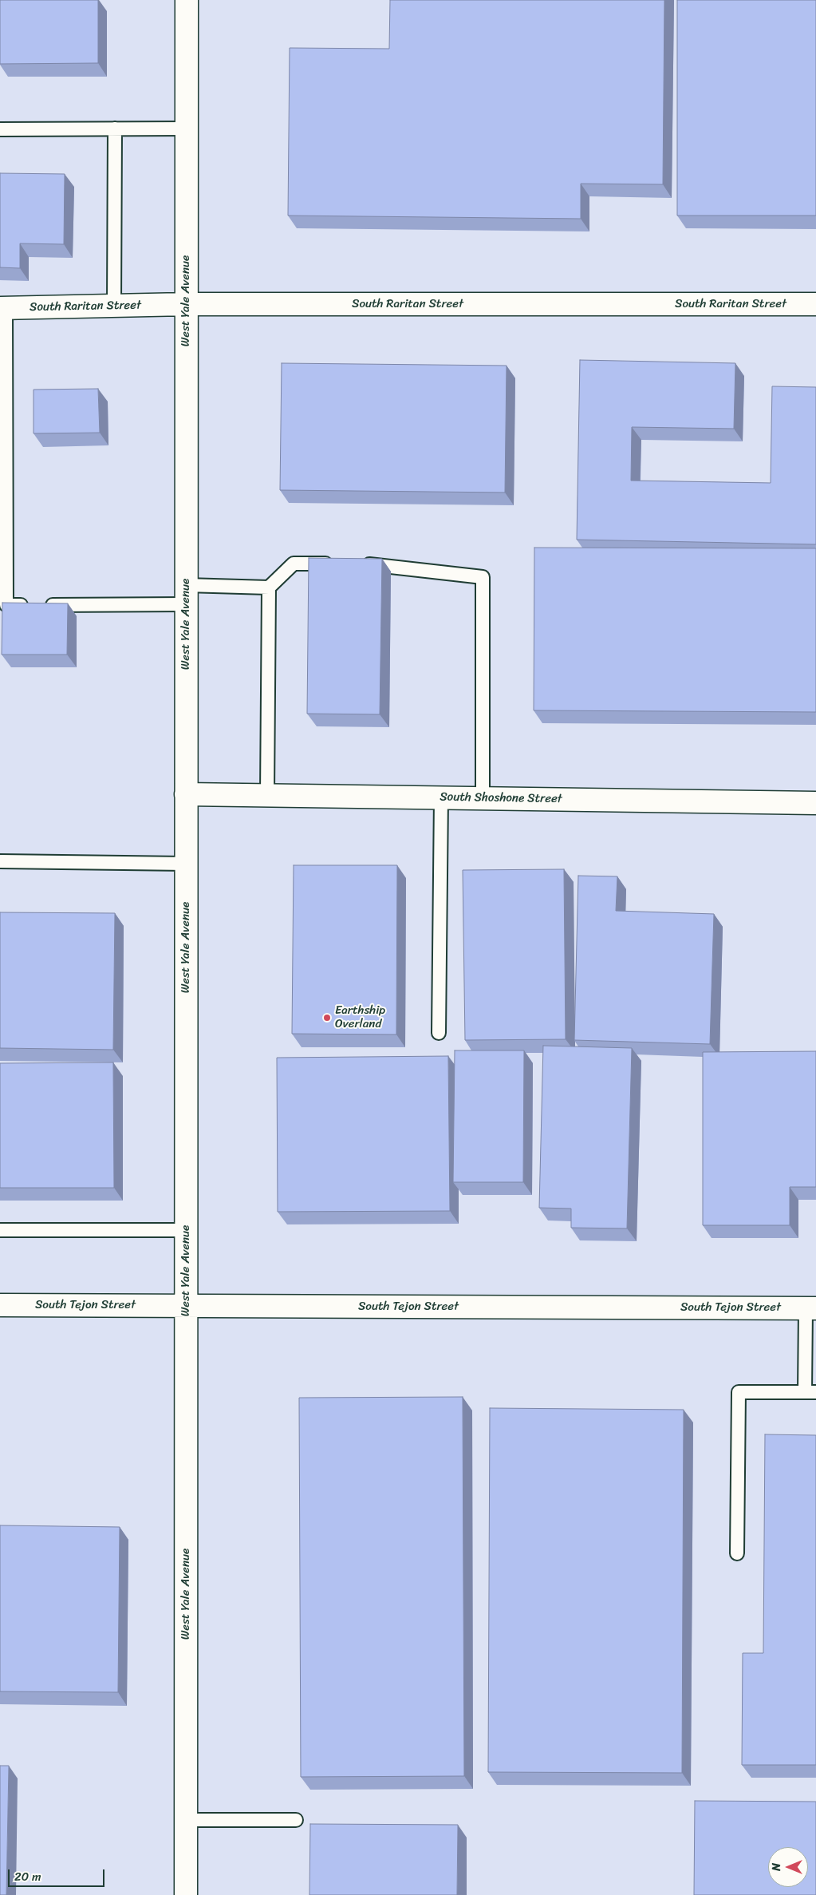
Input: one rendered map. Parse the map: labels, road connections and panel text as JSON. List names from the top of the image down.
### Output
{
  "streets": {
    "street": [
      "West Yale Avenue",
      "South Raritan Street",
      "South Shoshone Street",
      "South Tejon Street"
    ]
  },
  "crossings": [
    ["West Yale Avenue", "South Raritan Street"],
    ["West Yale Avenue", "South Shoshone Street"],
    ["West Yale Avenue", "South Tejon Street"]
  ],
  "places": ["Earthship Overland"],
  "scale_bar": "20 m",
  "north": "left"
}
